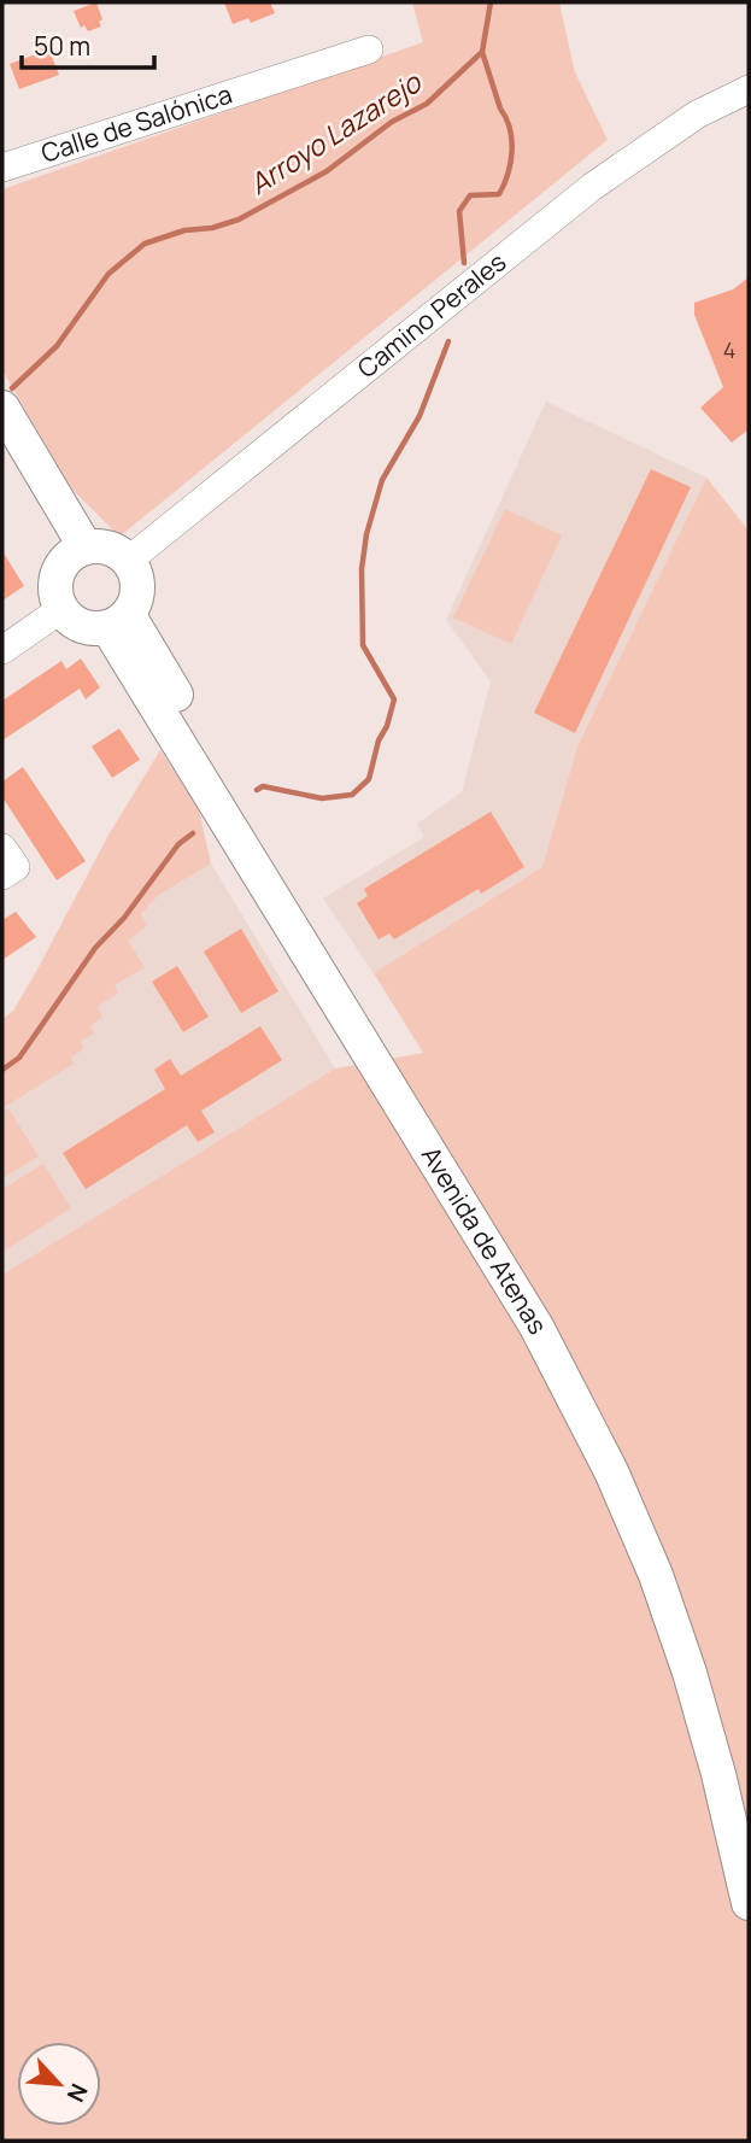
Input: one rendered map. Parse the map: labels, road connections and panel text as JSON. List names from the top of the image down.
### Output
{
  "streets": {
    "main road": ["Avenida de Atenas"],
    "street": ["Calle de Salónica", "Camino Perales"]
  },
  "crossings": [
    ["Camino Perales", "Avenida de Atenas"]
  ],
  "water": ["Arroyo Lazarejo"],
  "house_numbers": ["4"],
  "scale_bar": "50 m",
  "north": "bottom right"
}
